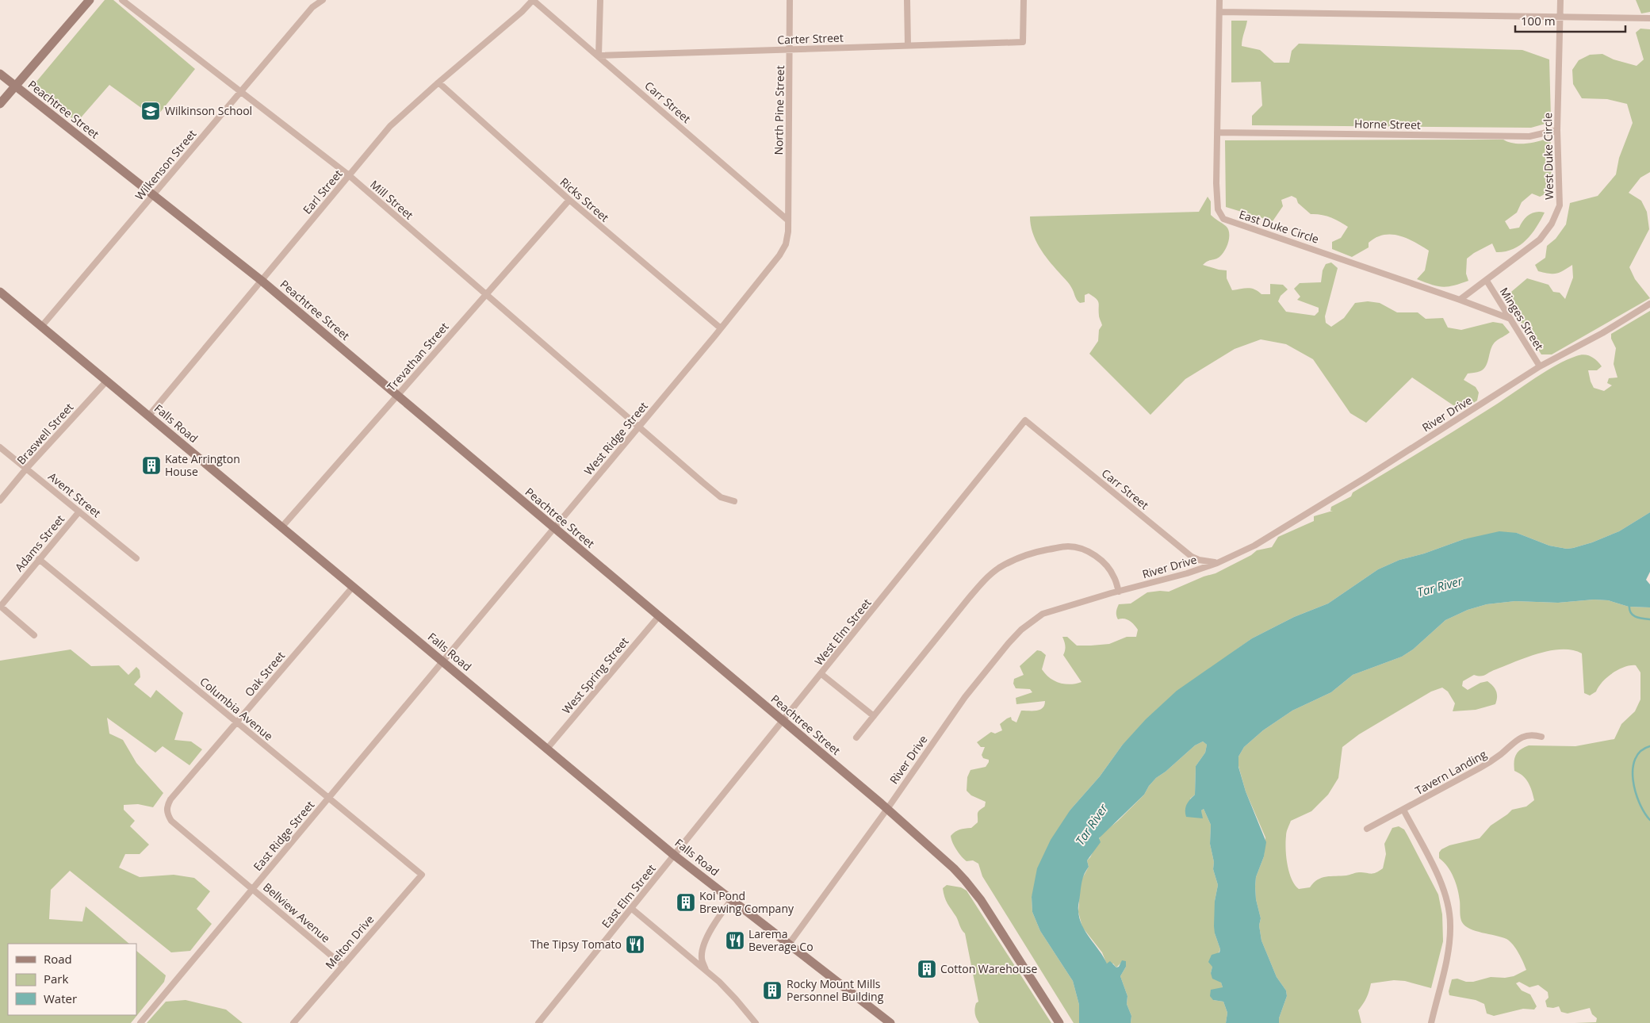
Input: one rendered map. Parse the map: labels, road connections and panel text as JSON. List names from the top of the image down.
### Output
{
  "streets": {
    "main road": ["Peachtree Street", "Falls Road"],
    "street": [
      "Carter Street",
      "Carr Street",
      "North Pine Street",
      "Horne Street",
      "West Duke Circle",
      "Wilkenson Street",
      "Earl Street",
      "Mill Street",
      "Ricks Street",
      "East Duke Circle",
      "Minges Street",
      "Trevathan Street",
      "River Drive",
      "Braswell Street",
      "West Ridge Street",
      "Avent Street",
      "Adams Street",
      "West Elm Street",
      "Oak Street",
      "West Spring Street",
      "Columbia Avenue",
      "Tavern Landing",
      "East Ridge Street",
      "East Elm Street",
      "Bellview Avenue",
      "Melton Drive"
    ]
  },
  "crossings": [
    ["Carter Street", "Carr Street"],
    ["Carter Street", "North Pine Street"],
    ["Carr Street", "North Pine Street"],
    ["Carr Street", "Earl Street"],
    ["Carr Street", "River Drive"],
    ["Carr Street", "West Ridge Street"],
    ["Carr Street", "West Elm Street"],
    ["Peachtree Street", "Wilkenson Street"],
    ["Peachtree Street", "Earl Street"],
    ["Peachtree Street", "Trevathan Street"],
    ["Peachtree Street", "River Drive"],
    ["Peachtree Street", "West Ridge Street"],
    ["Peachtree Street", "West Elm Street"],
    ["Peachtree Street", "West Spring Street"],
    ["North Pine Street", "West Ridge Street"],
    ["Horne Street", "West Duke Circle"],
    ["Horne Street", "East Duke Circle"],
    ["West Duke Circle", "Minges Street"],
    ["Wilkenson Street", "Mill Street"],
    ["Wilkenson Street", "Falls Road"],
    ["Earl Street", "Mill Street"],
    ["Earl Street", "Ricks Street"],
    ["Earl Street", "Falls Road"],
    ["Mill Street", "Trevathan Street"],
    ["Mill Street", "West Ridge Street"],
    ["Ricks Street", "Trevathan Street"],
    ["Ricks Street", "West Ridge Street"],
    ["East Duke Circle", "Minges Street"],
    ["Minges Street", "River Drive"],
    ["Trevathan Street", "Falls Road"],
    ["River Drive", "Falls Road"],
    ["Falls Road", "Braswell Street"],
    ["Falls Road", "West Ridge Street"],
    ["Falls Road", "West Elm Street"],
    ["Falls Road", "Oak Street"],
    ["Falls Road", "West Spring Street"],
    ["Falls Road", "East Ridge Street"],
    ["Falls Road", "East Elm Street"],
    ["Braswell Street", "Avent Street"],
    ["West Ridge Street", "East Ridge Street"],
    ["Avent Street", "Adams Street"],
    ["Adams Street", "Columbia Avenue"],
    ["West Elm Street", "East Elm Street"],
    ["Oak Street", "Columbia Avenue"],
    ["Oak Street", "Bellview Avenue"],
    ["Columbia Avenue", "East Ridge Street"],
    ["Columbia Avenue", "Melton Drive"],
    ["East Ridge Street", "Bellview Avenue"],
    ["Bellview Avenue", "Melton Drive"]
  ],
  "water": ["Tar River"],
  "places": {
    "school or university": ["Wilkinson School"],
    "building": [
      "Kate Arrington House",
      "Koi Pond Brewing Company",
      "Cotton Warehouse",
      "Rocky Mount Mills Personnel Building"
    ],
    "restaurant": ["Larema Beverage Co", "The Tipsy Tomato"]
  },
  "legend": ["Road", "Park", "Water"],
  "scale_bar": "100 m"
}
